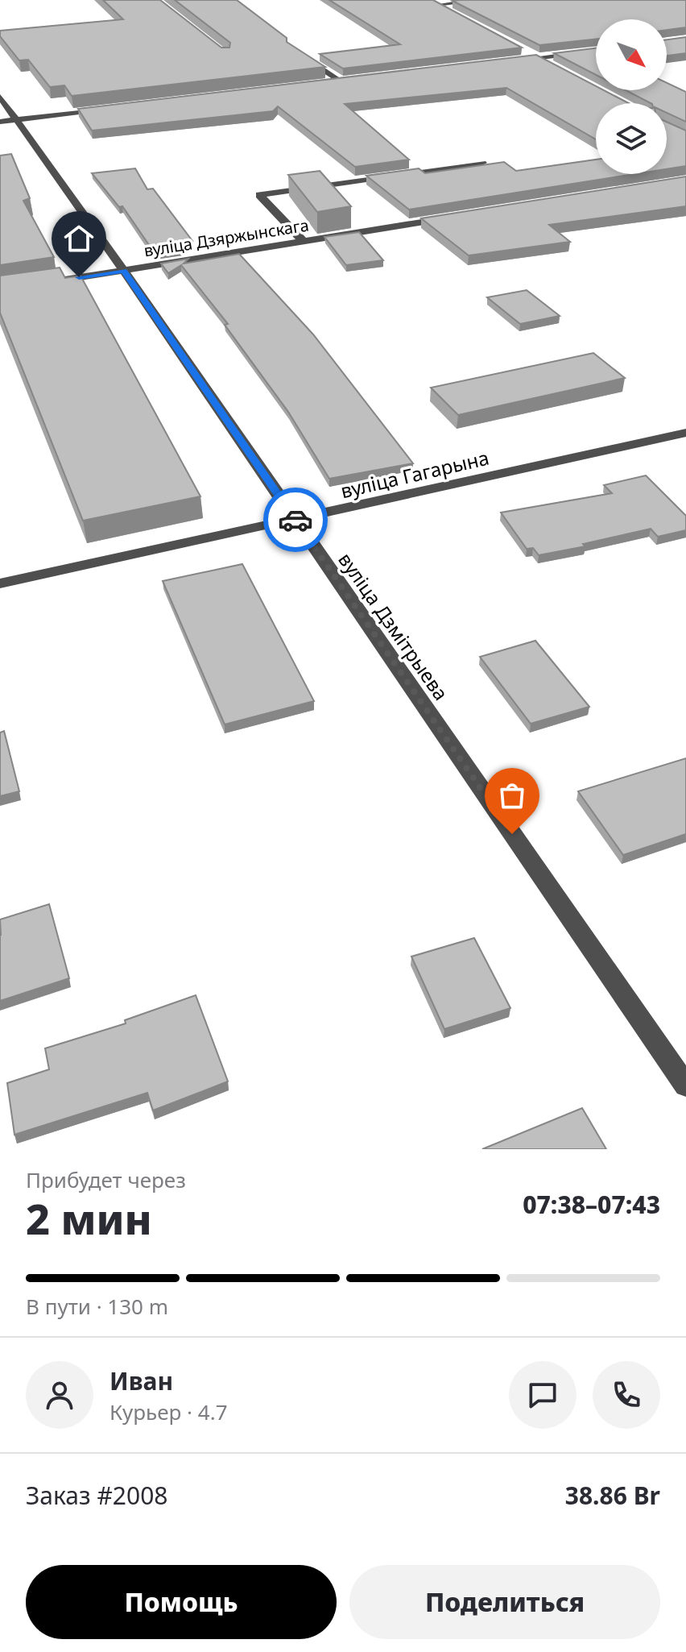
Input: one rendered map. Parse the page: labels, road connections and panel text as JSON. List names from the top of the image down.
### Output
{
  "streets": {
    "street": ["вуліца Дзяржынскага", "вуліца Гагарына", "вуліца Дзмітрыева"]
  },
  "crossings": [
    ["вуліца Дзяржынскага", "вуліца Дзмітрыева"],
    ["вуліца Гагарына", "вуліца Дзмітрыева"]
  ],
  "north": "bottom right",
  "page": {
    "heading": ["2 мин", "Прибудет через", "07:38–07:43"],
    "panel": [
      "Иван",
      "Курьер · 4.7",
      "Заказ #2008",
      "38.86 Br"
    ],
    "bar": "В пути · 130 m",
    "buttons": ["Помощь", "Поделиться"]
  }
}
